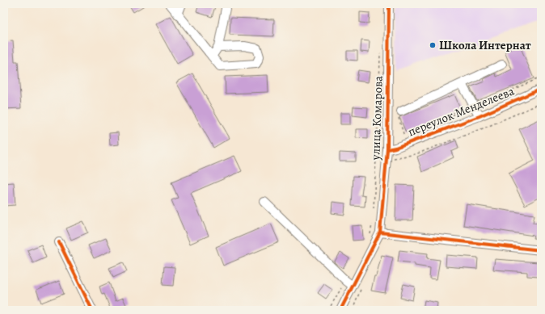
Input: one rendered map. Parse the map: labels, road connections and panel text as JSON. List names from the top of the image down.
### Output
{
  "streets": {
    "street": ["переулок Менделеева", "улица Комарова"]
  },
  "crossings": [
    ["переулок Менделеева", "улица Комарова"]
  ],
  "places": ["Школа Интернат"]
}
